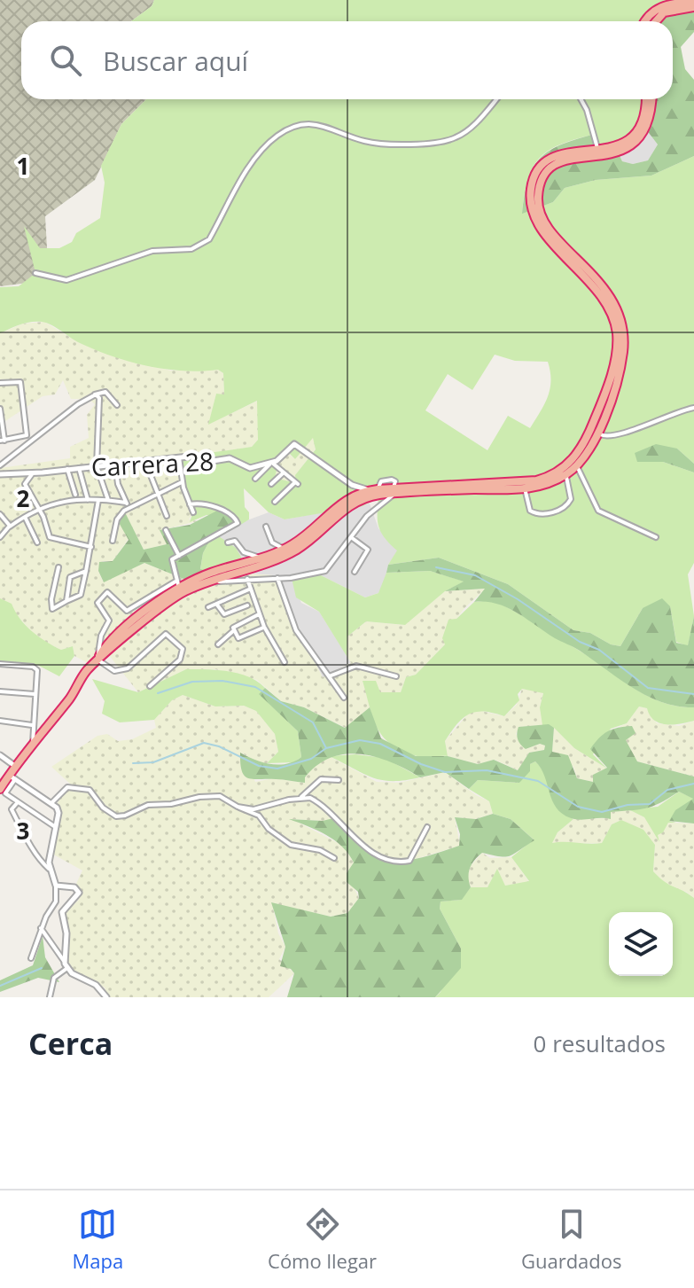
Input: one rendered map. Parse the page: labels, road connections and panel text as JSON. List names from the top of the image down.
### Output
{
  "streets": {
    "street": ["Carrera 28"]
  },
  "page": {
    "search": "Buscar aquí",
    "heading": ["Cerca", "0 resultados"],
    "nav": ["Mapa", "Cómo llegar", "Guardados"]
  },
  "grid": {
    "rows": ["1", "2", "3"]
  }
}
